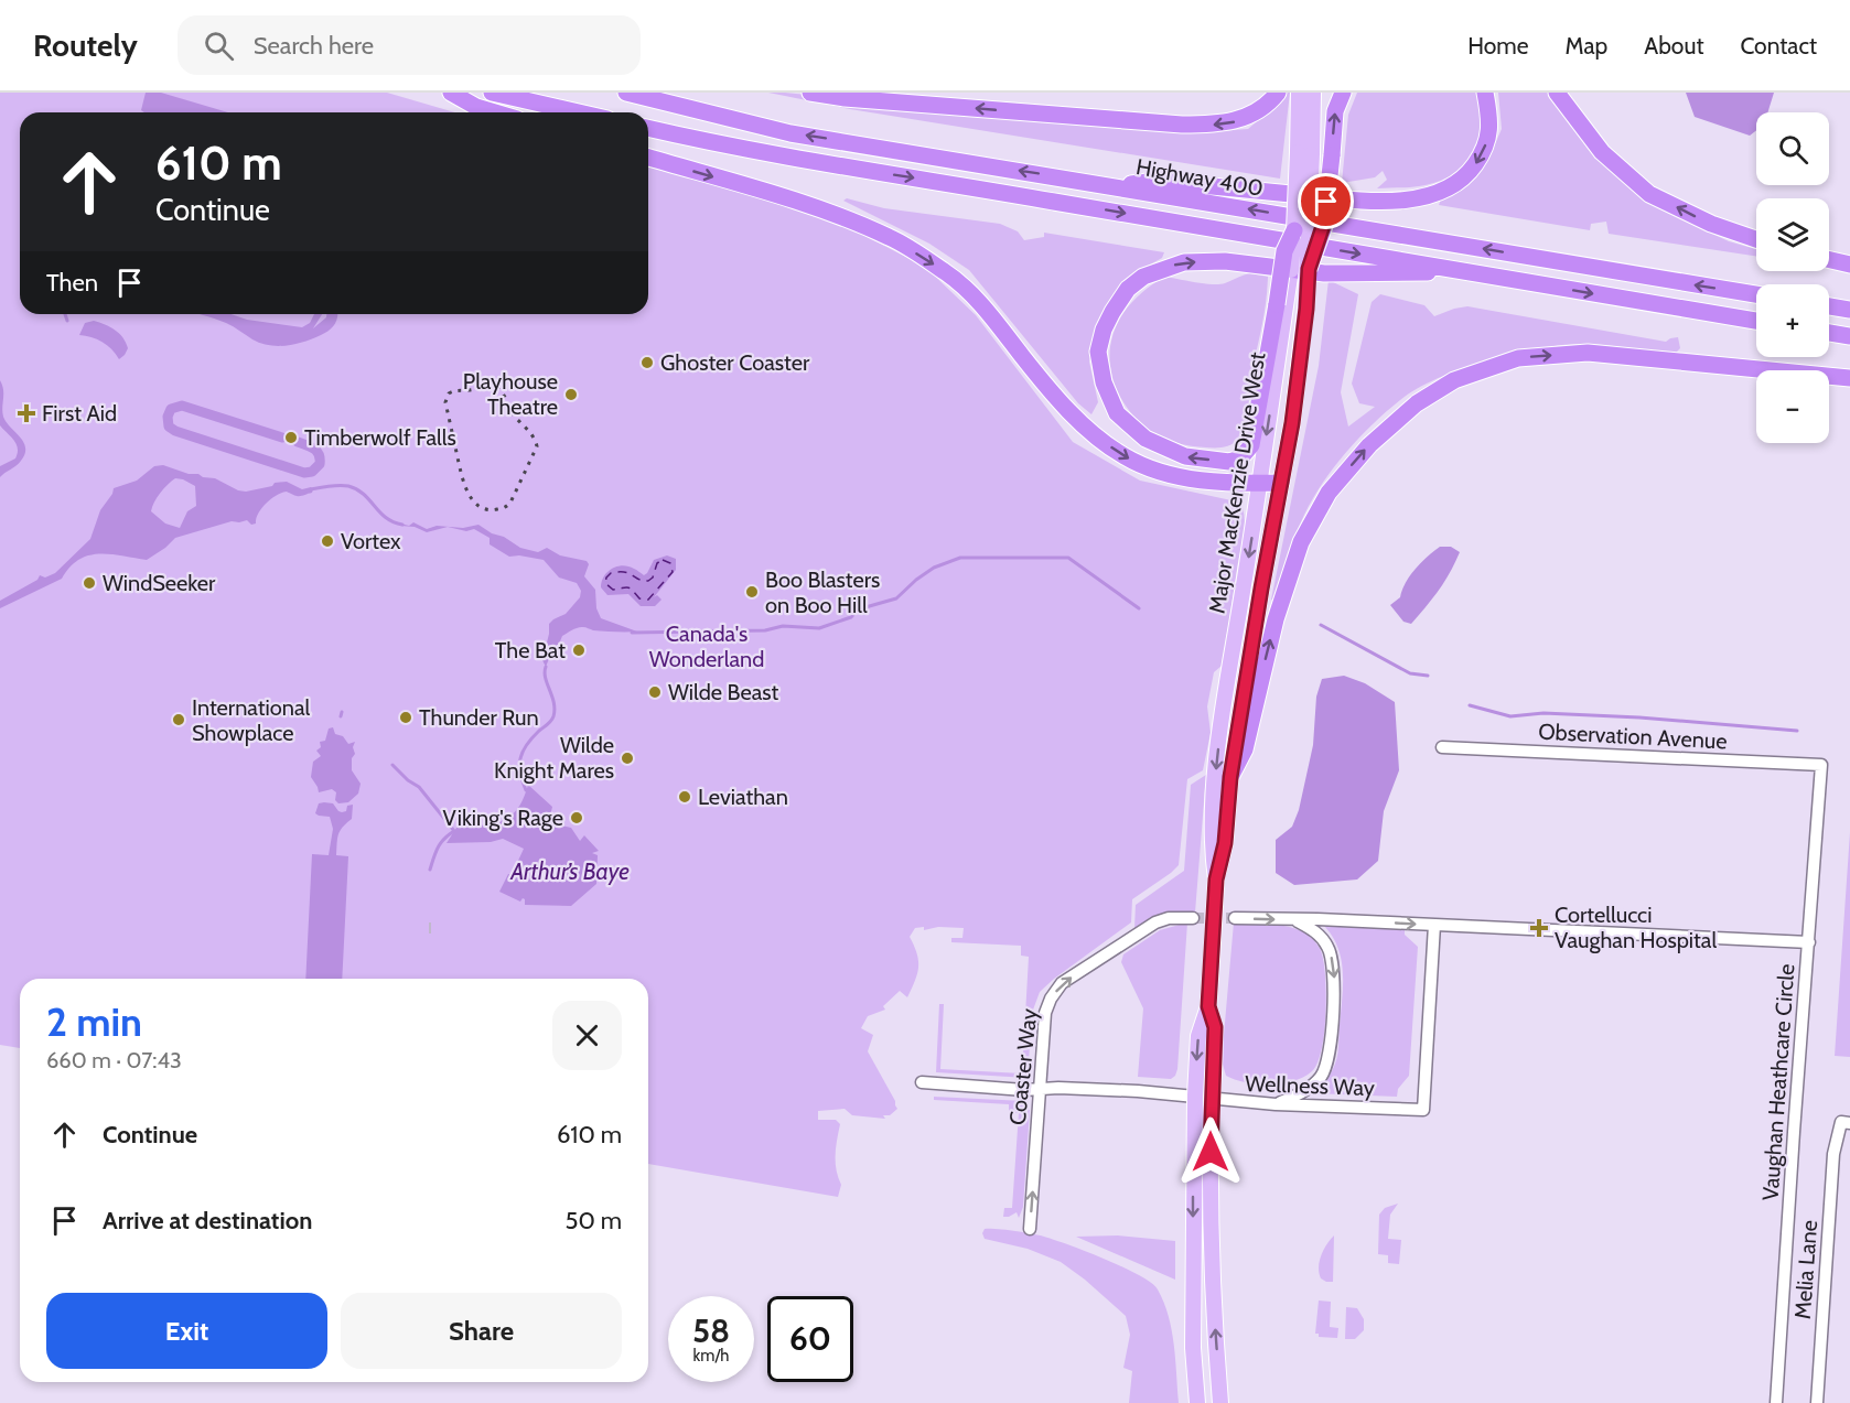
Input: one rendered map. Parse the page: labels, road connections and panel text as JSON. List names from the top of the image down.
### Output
{
  "streets": {
    "highway": ["Highway 400"],
    "main road": ["Major MacKenzie Drive West"],
    "street": [
      "Observation Avenue",
      "Coaster Way",
      "Vaughan Heathcare Circle",
      "Wellness Way",
      "Melia Lane"
    ]
  },
  "crossings": [
    ["Major MacKenzie Drive West", "Wellness Way"],
    ["Observation Avenue", "Vaughan Heathcare Circle"],
    ["Coaster Way", "Wellness Way"]
  ],
  "one_way": ["Coaster Way"],
  "water": ["Arthur’s Baye"],
  "parks": ["Canada's Wonderland"],
  "places": {
    "other": [
      "Ghoster Coaster",
      "Playhouse Theatre",
      "Timberwolf Falls",
      "Vortex",
      "WindSeeker",
      "Boo Blasters on Boo Hill",
      "The Bat",
      "Wilde Beast",
      "Thunder Run",
      "International Showplace",
      "Wilde Knight Mares",
      "Leviathan",
      "Viking's Rage"
    ],
    "health": ["First Aid", "Cortellucci Vaughan Hospital"]
  },
  "page": {
    "header": "Routely",
    "search": "Search here",
    "nav": [
      "Home",
      "Map",
      "About",
      "Contact"
    ],
    "map_buttons": ["+", "−"],
    "turn": ["610 m", "Continue"],
    "then": "Then",
    "heading": ["2 min", "660 m · 07:43"],
    "list": [
      {
        "name": "Continue",
        "value": "610 m"
      },
      {
        "name": "Arrive at destination",
        "value": "50 m"
      }
    ],
    "buttons": ["Exit", "Share"],
    "speed": "58 km/h",
    "limit": "60"
  }
}
